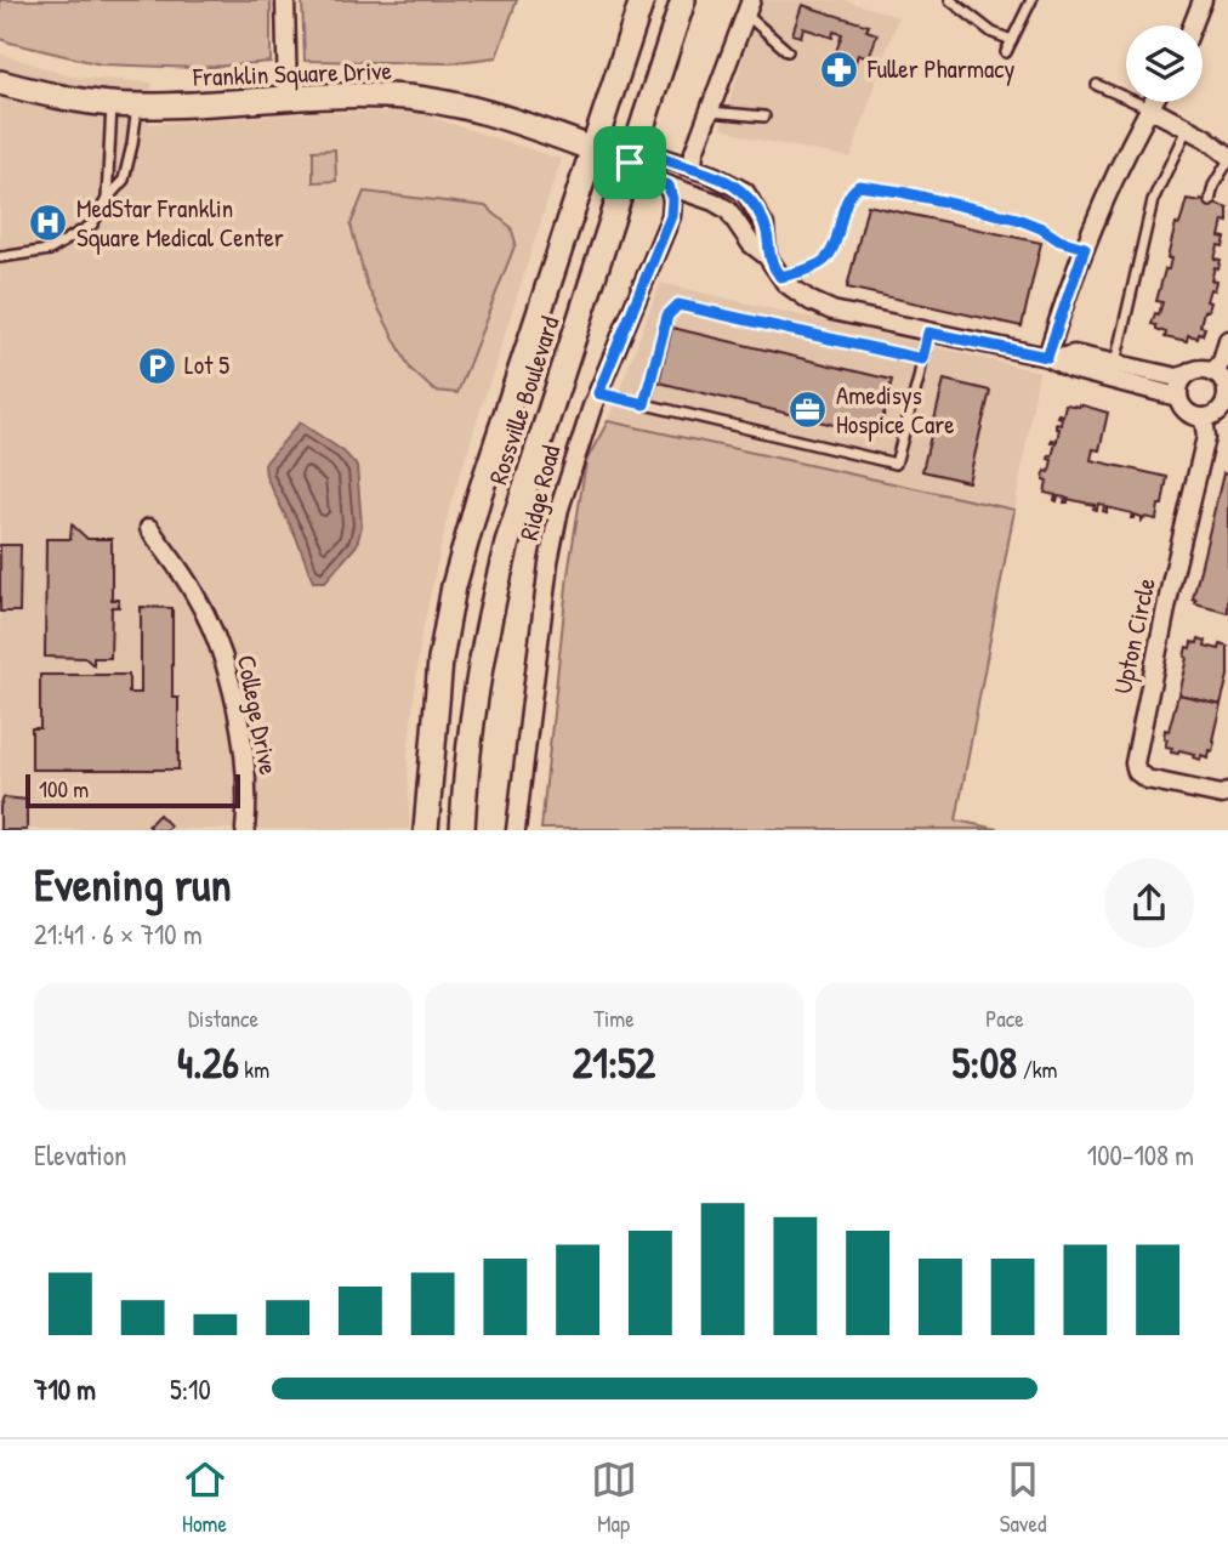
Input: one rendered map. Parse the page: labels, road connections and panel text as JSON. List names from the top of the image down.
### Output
{
  "streets": {
    "main road": ["Franklin Square Drive", "Rossville Boulevard"],
    "street": ["Ridge Road", "Upton Circle", "College Drive"]
  },
  "crossings": [
    ["Franklin Square Drive", "Rossville Boulevard"],
    ["Franklin Square Drive", "Ridge Road"],
    ["Franklin Square Drive", "Upton Circle"]
  ],
  "places": {
    "pharmacy": ["Fuller Pharmacy"],
    "hospital": ["MedStar Franklin Square Medical Center"],
    "parking": ["Lot 5"],
    "office": ["Amedisys Hospice Care"]
  },
  "scale_bar": "100 m",
  "page": {
    "scale": "100 m",
    "heading": ["Evening run", "21:41 · 6 × 710 m"],
    "stats": [
      ["Distance", "4.26 km"],
      ["Time", "21:52"],
      ["Pace", "5:08 /km"]
    ],
    "chart": ["Elevation", "100–108 m"],
    "list": [
      {
        "name": "710 m",
        "note": "5:10"
      }
    ],
    "tabs": ["Home", "Map", "Saved"]
  }
}
